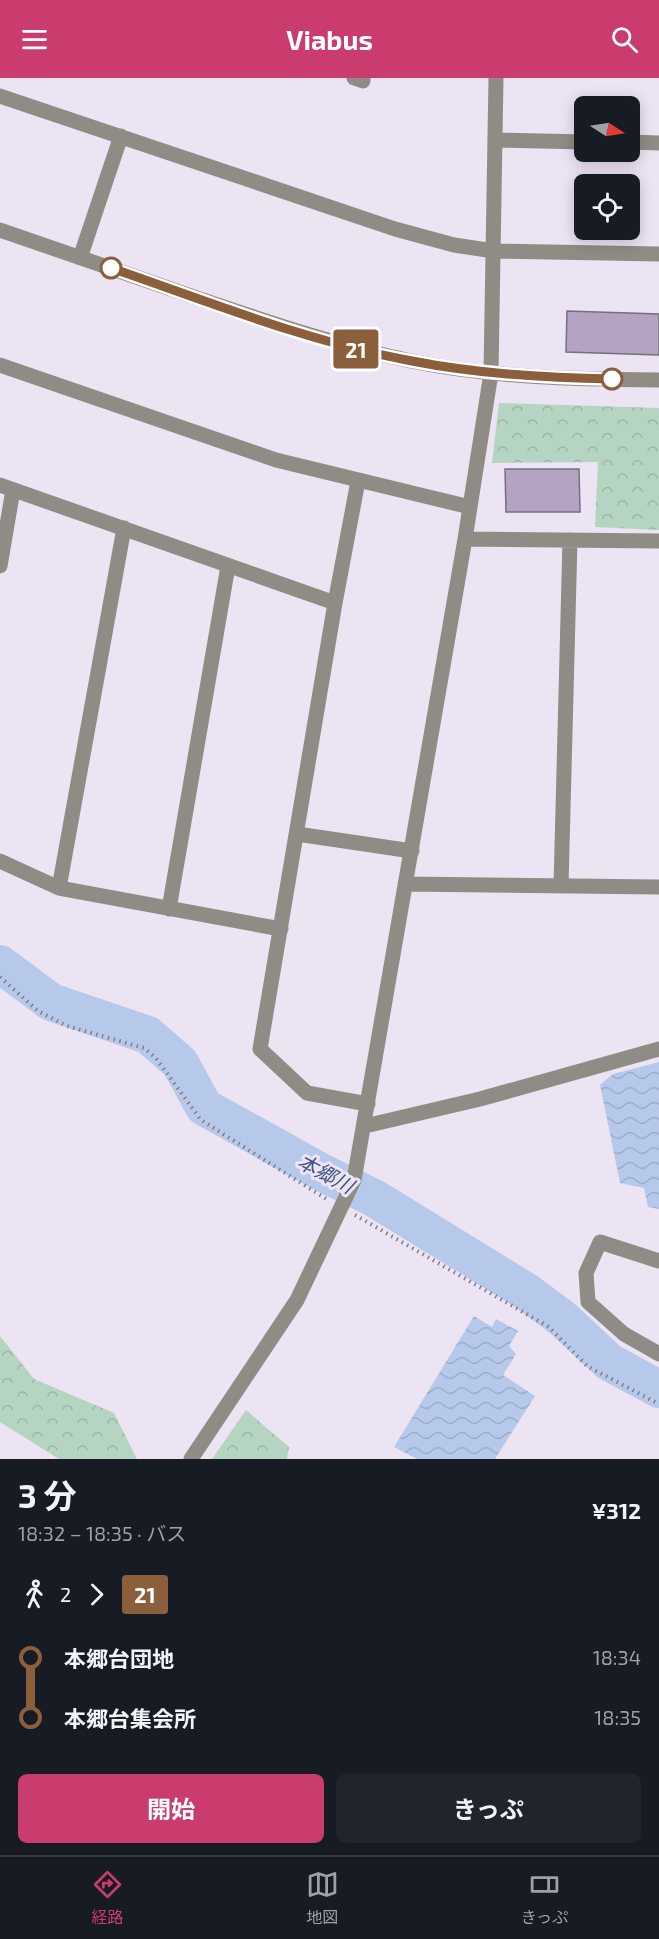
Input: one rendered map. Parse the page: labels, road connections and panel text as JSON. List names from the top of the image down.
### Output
{
  "water": ["本郷川"],
  "lines": ["bus line 21"],
  "north": "right",
  "page": {
    "header": "Viabus",
    "on_map": "21",
    "heading": ["3 分", "18:32 – 18:35 · バス", "¥312"],
    "legs": ["2", "21"],
    "list": [
      {
        "name": "本郷台団地",
        "value": "18:34"
      },
      {
        "name": "本郷台集会所",
        "value": "18:35"
      }
    ],
    "buttons": ["開始", "きっぷ"],
    "tabs": ["経路", "地図", "きっぷ"]
  }
}
